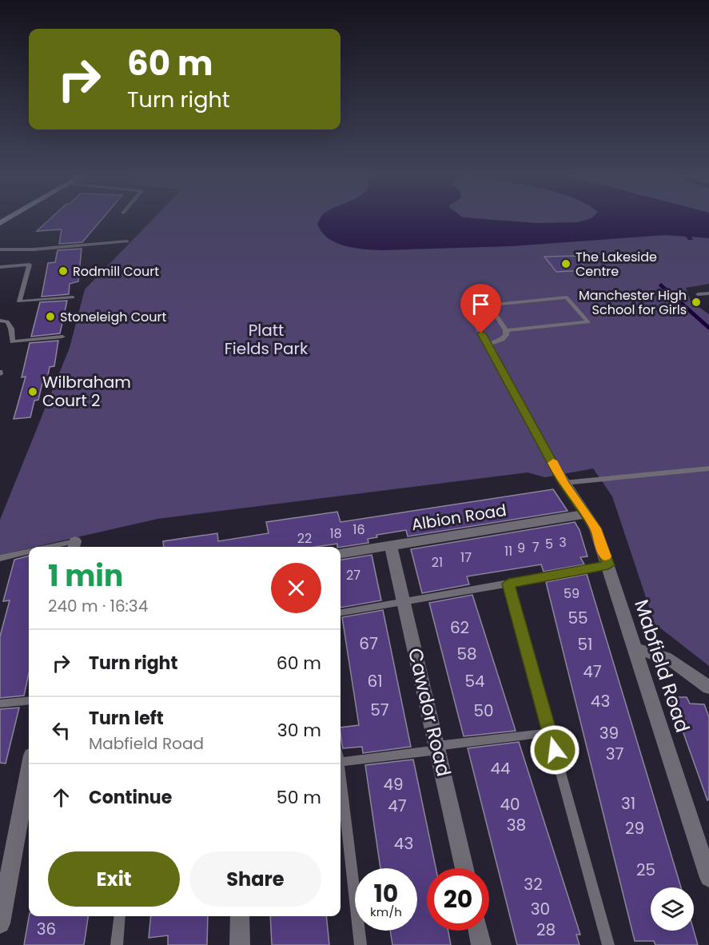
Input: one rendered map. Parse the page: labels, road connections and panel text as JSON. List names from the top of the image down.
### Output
{
  "streets": {
    "street": ["Albion Road", "Mabfield Road", "Cawdor Road"]
  },
  "crossings": [
    ["Albion Road", "Mabfield Road"],
    ["Albion Road", "Cawdor Road"]
  ],
  "parks": ["Platt Fields Park"],
  "places": [
    "The Lakeside Centre",
    "Rodmill Court",
    "Manchester High School for Girls",
    "Stoneleigh Court",
    "Wilbraham Court 2"
  ],
  "house_numbers": [
    "16",
    "18",
    "22",
    "3",
    "5",
    "7",
    "9",
    "11",
    "17",
    "21",
    "27",
    "59",
    "55",
    "62",
    "67",
    "51",
    "58",
    "47",
    "61",
    "54",
    "43",
    "57",
    "50",
    "39",
    "37",
    "44",
    "49",
    "31",
    "40",
    "47",
    "38",
    "29",
    "43",
    "25",
    "32",
    "30",
    "36",
    "28"
  ],
  "page": {
    "turn": ["60 m", "Turn right"],
    "heading": ["1 min", "240 m · 16:34"],
    "list": [
      {
        "name": "Turn right",
        "value": "60 m"
      },
      {
        "name": "Turn left",
        "note": "Mabfield Road",
        "value": "30 m"
      },
      {
        "name": "Continue",
        "value": "50 m"
      }
    ],
    "buttons": ["Exit", "Share"],
    "speed": "10 km/h",
    "limit": "20"
  }
}
